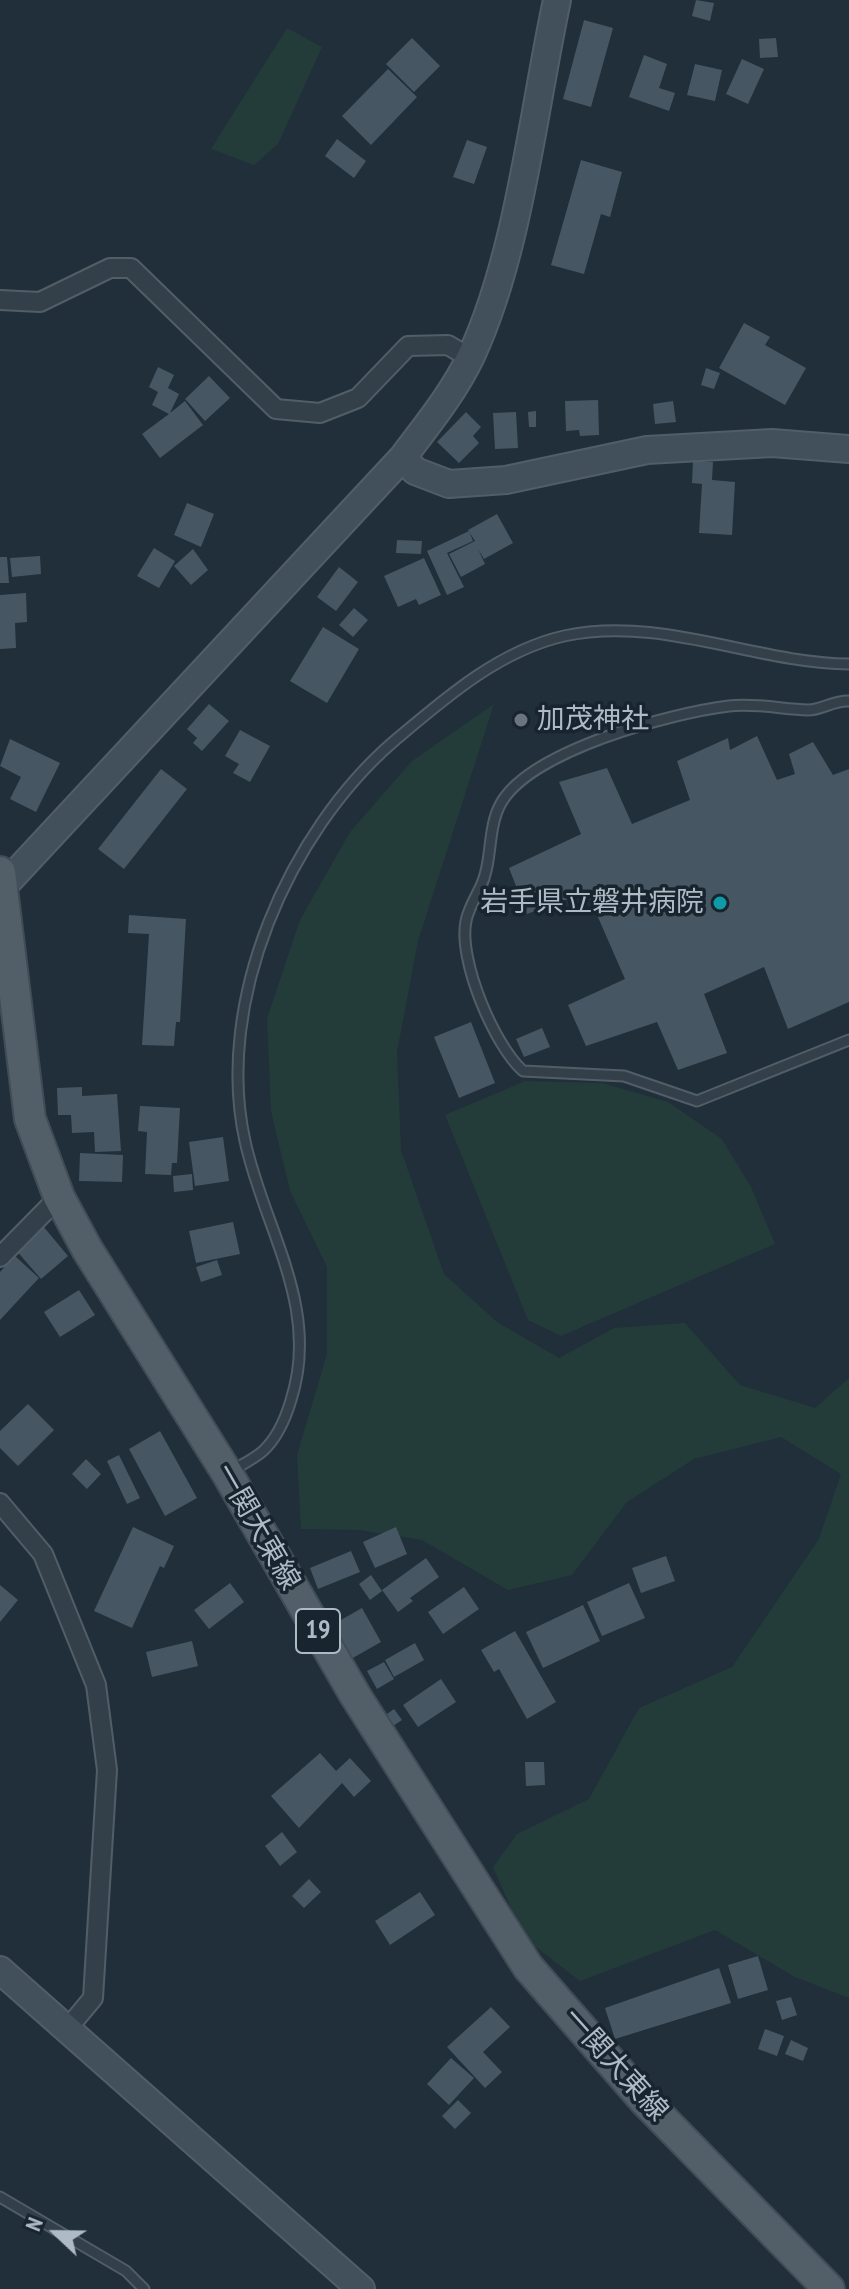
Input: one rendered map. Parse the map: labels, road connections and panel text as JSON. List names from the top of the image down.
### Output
{
  "streets": {
    "main road": ["一関大東線", "19"]
  },
  "places": ["加茂神社", "岩手県立磐井病院"],
  "north": "left"
}
